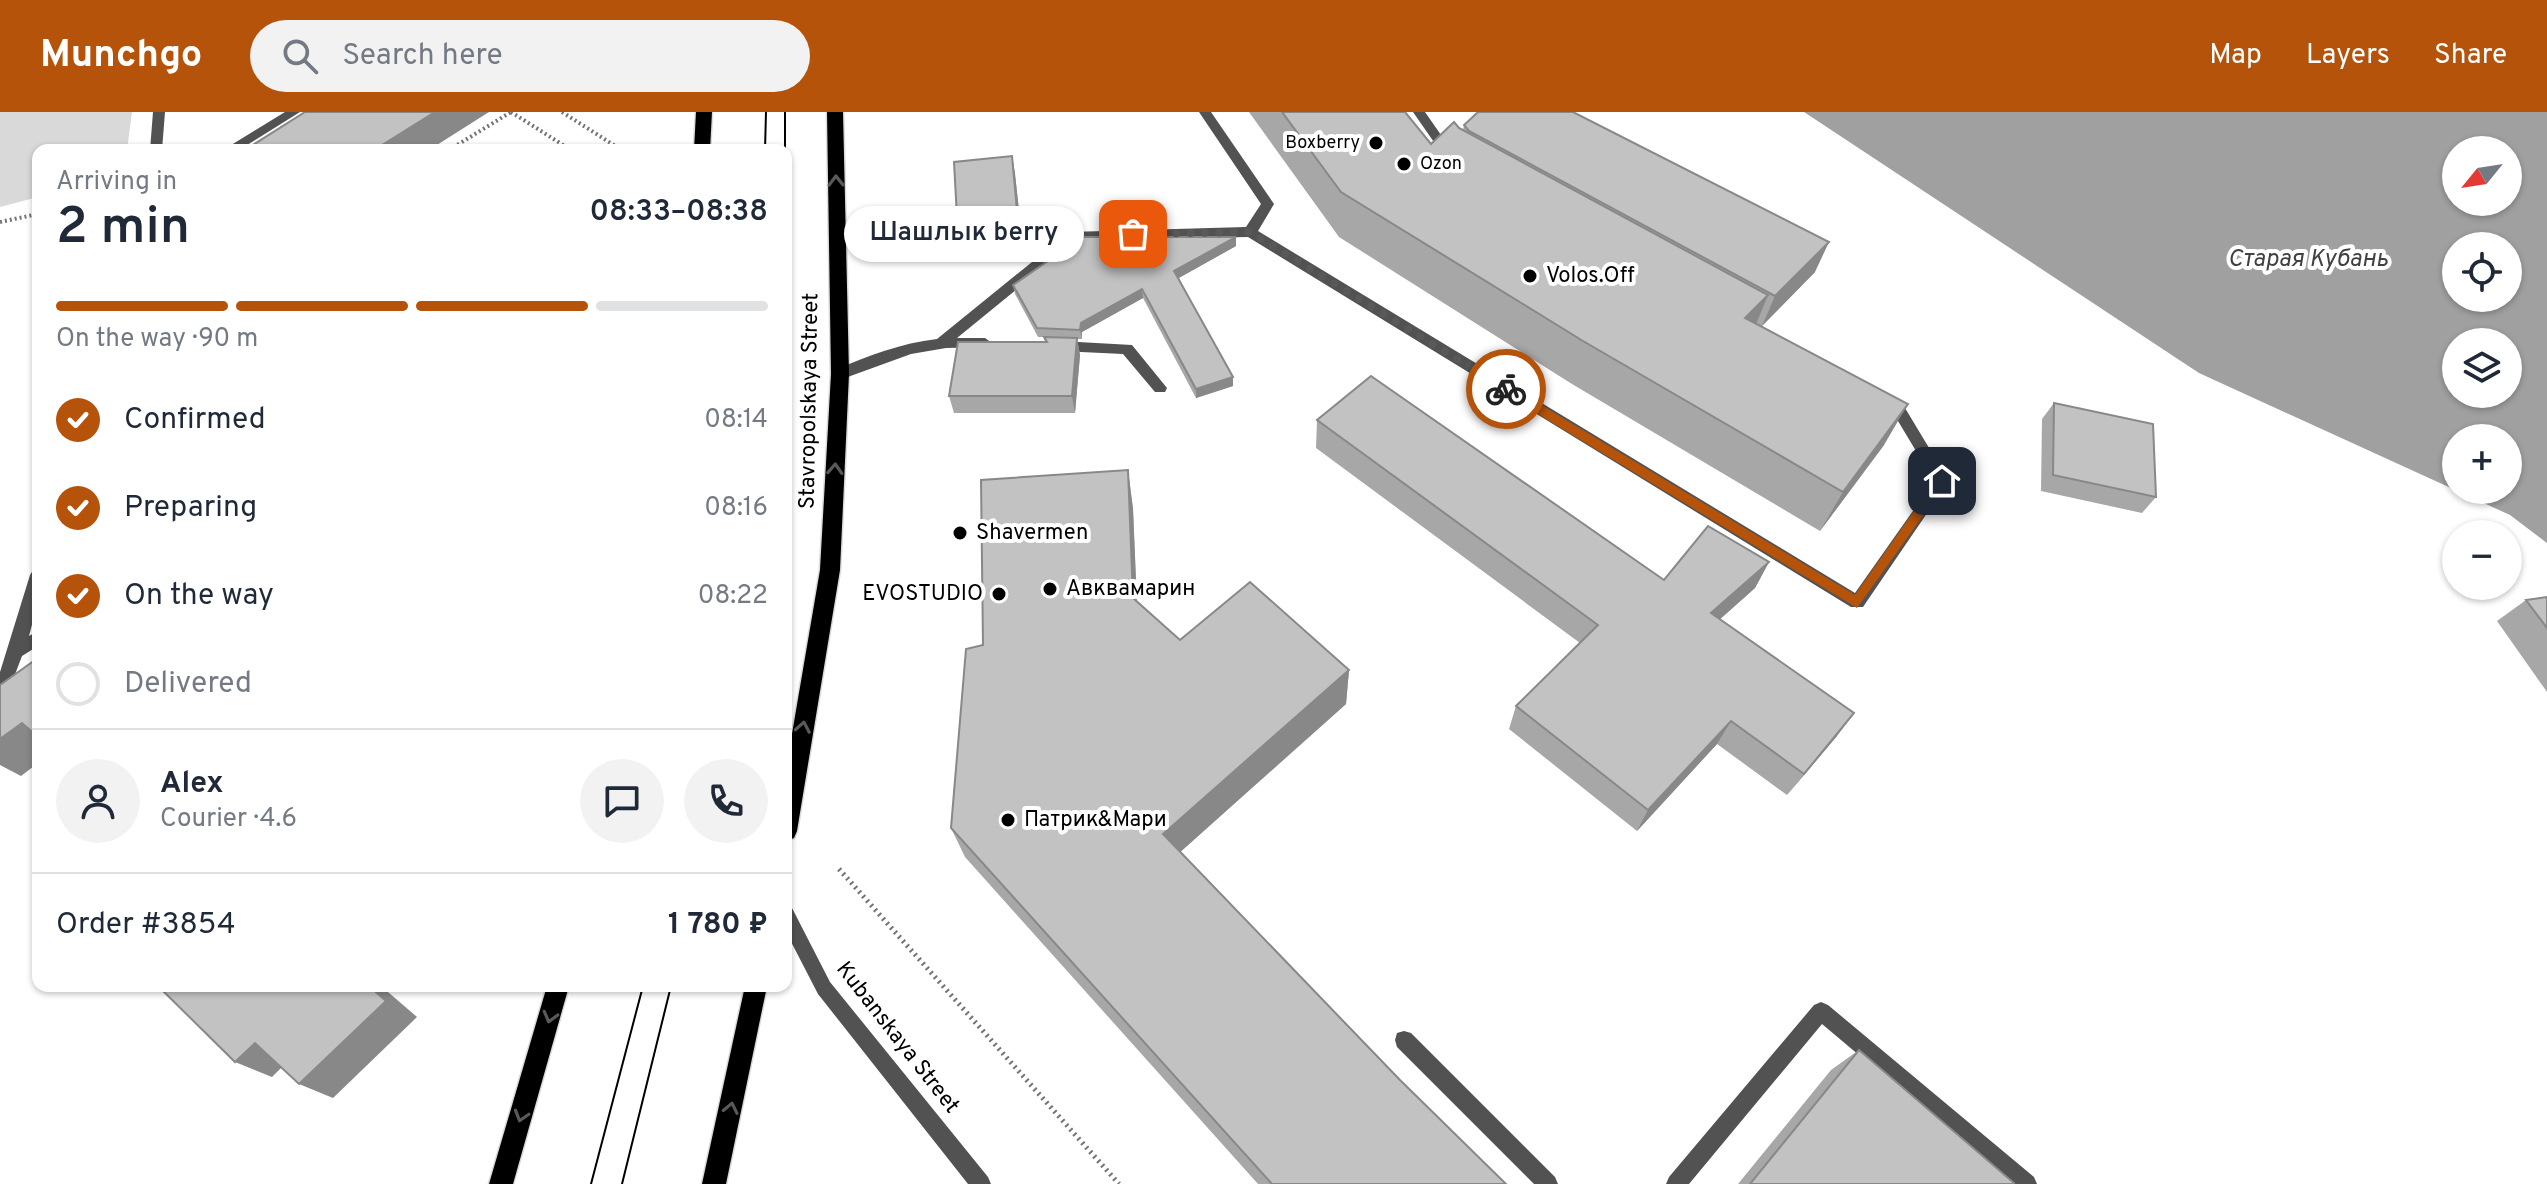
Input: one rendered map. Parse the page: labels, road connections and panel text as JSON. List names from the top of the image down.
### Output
{
  "streets": {
    "main road": ["Stavropolskaya Street"],
    "street": ["Kubanskaya Street"]
  },
  "one_way": ["Stavropolskaya Street"],
  "water": ["Старая Кубань"],
  "places": [
    "Boxberry",
    "Ozon",
    "Шашлык berry",
    "Volos.Off",
    "Shavermen",
    "Авквамарин",
    "EVOSTUDIO",
    "Патрик&Мари"
  ],
  "north": "bottom left",
  "page": {
    "header": "Munchgo",
    "search": "Search here",
    "nav": ["Map", "Layers", "Share"],
    "map_buttons": ["+", "−"],
    "heading": ["2 min", "Arriving in", "08:33–08:38"],
    "panel": [
      "Alex",
      "Courier · 4.6",
      "Order #3854",
      "1 780 ₽"
    ],
    "bubble": "Шашлык berry",
    "bar": "On the way · 90 m",
    "list": [
      ["Confirmed", "08:14"],
      ["Preparing", "08:16"],
      ["On the way", "08:22"],
      "Delivered"
    ]
  }
}
